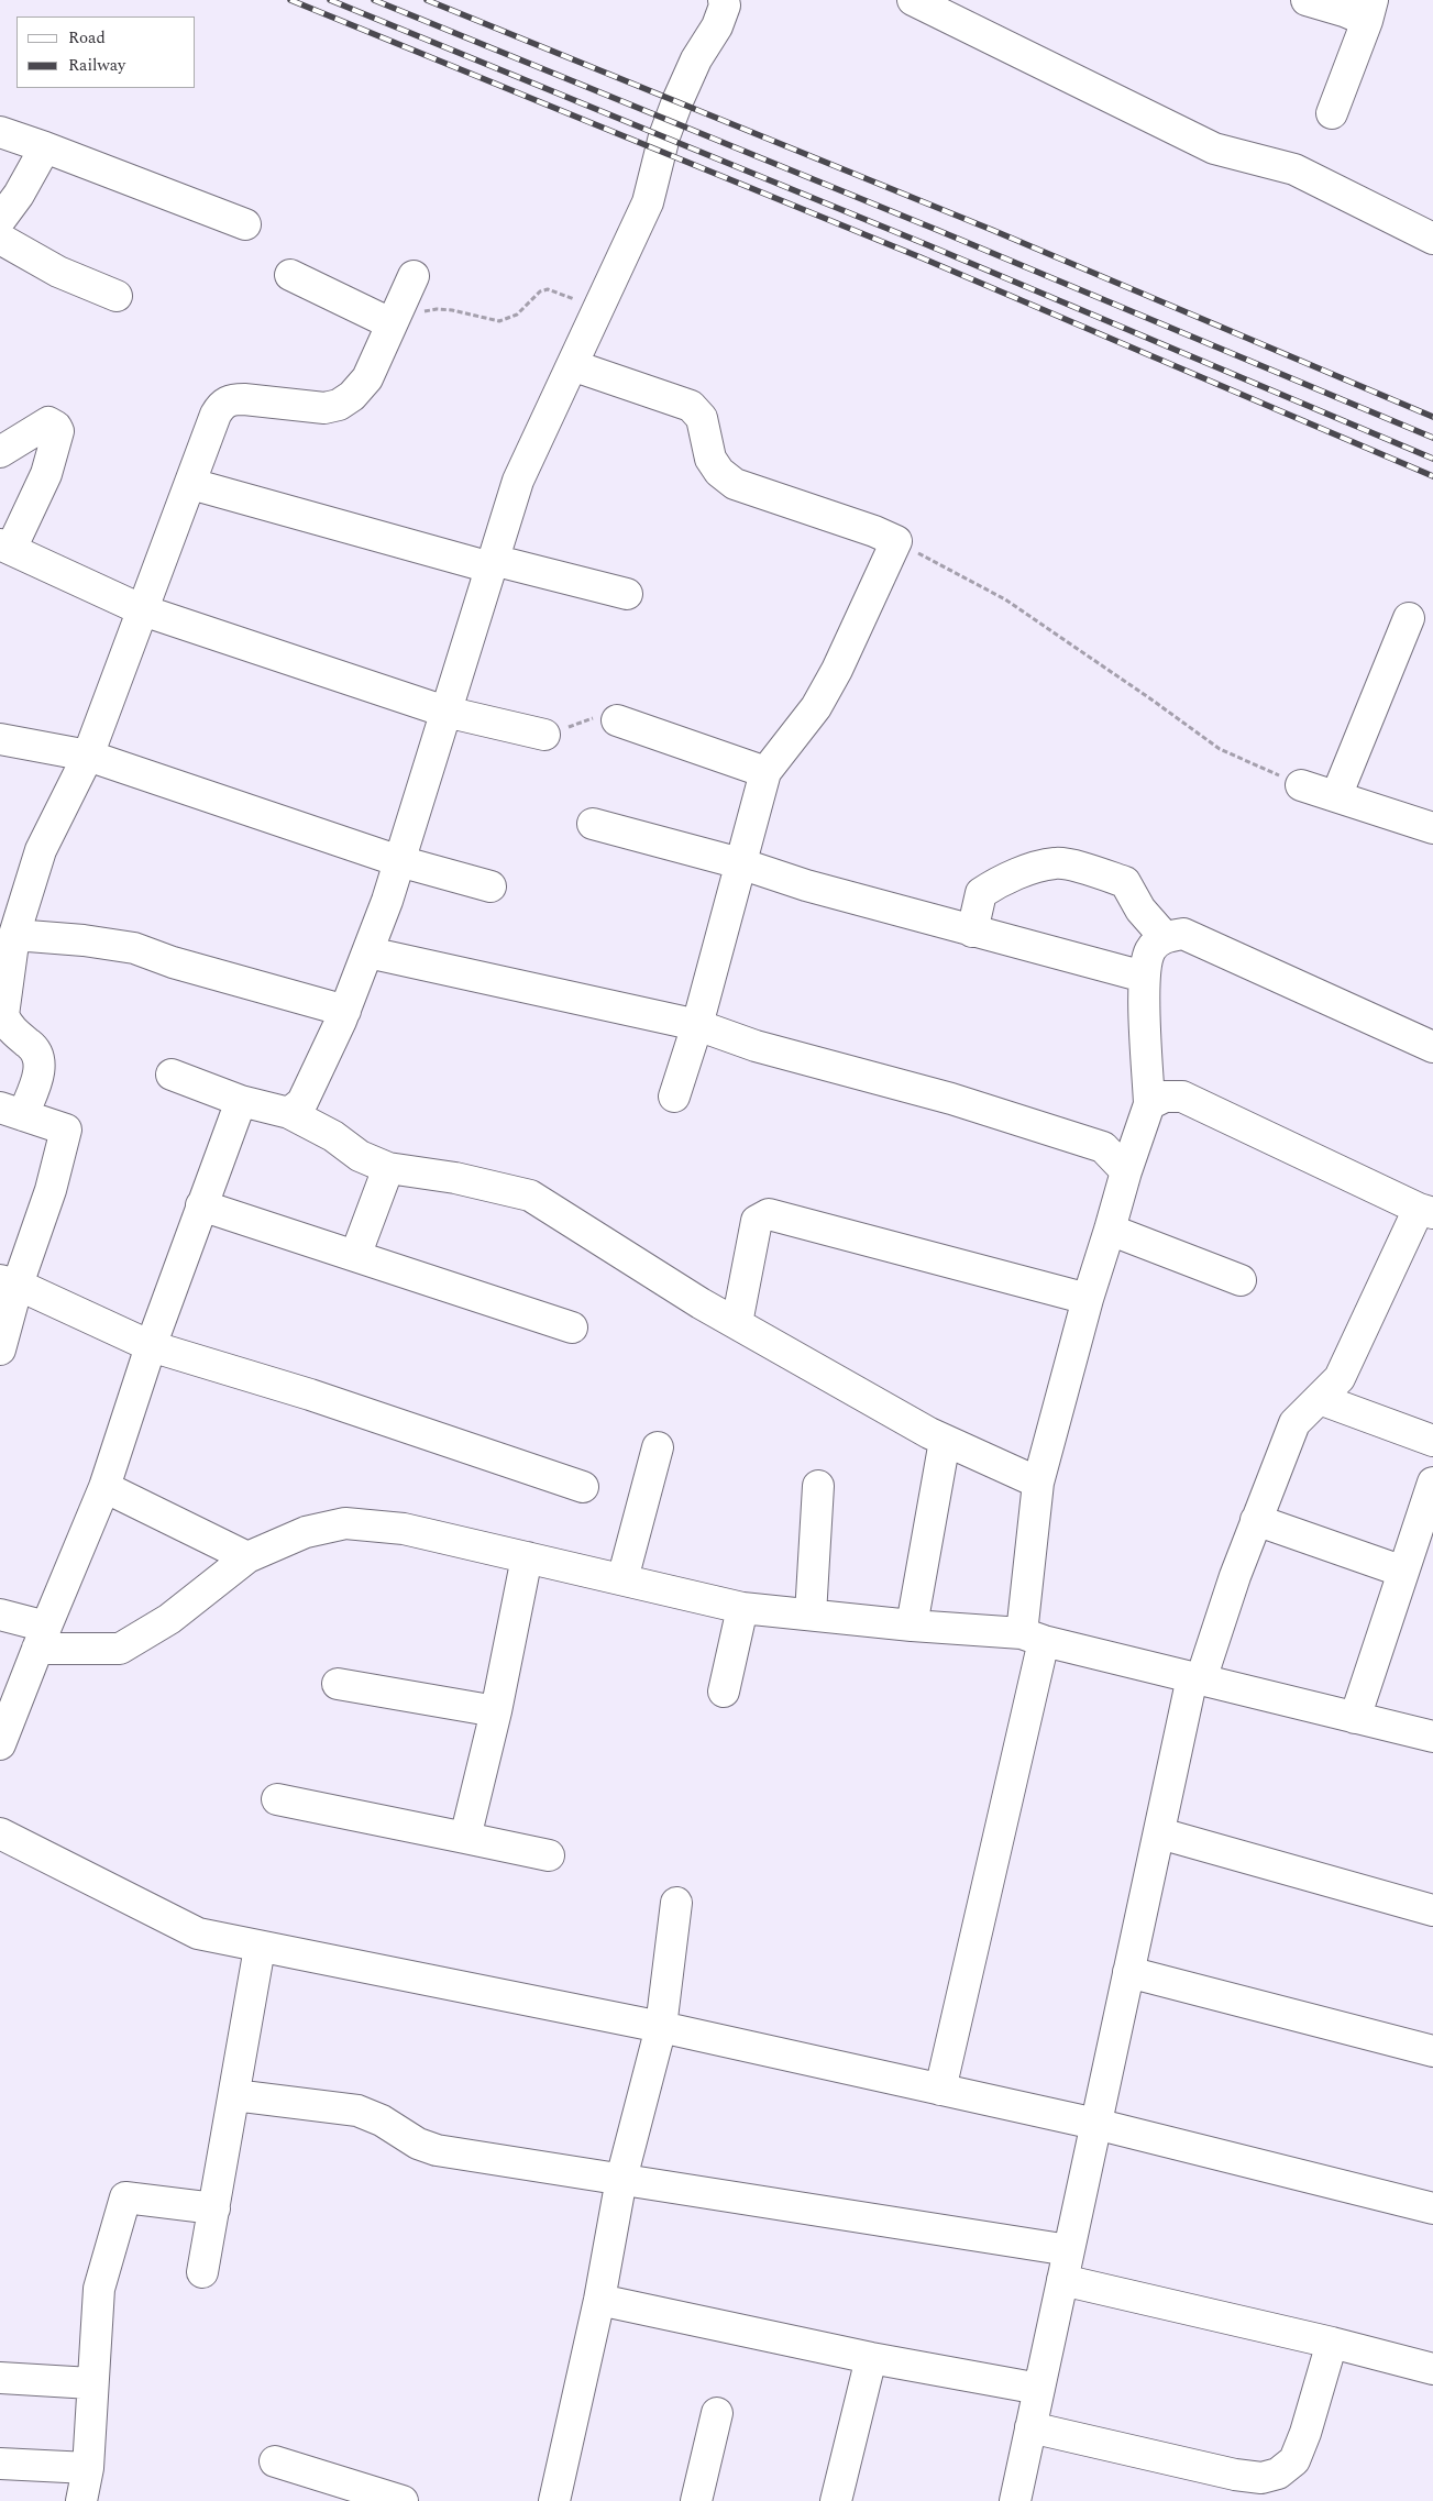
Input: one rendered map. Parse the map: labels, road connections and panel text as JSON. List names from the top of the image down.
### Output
{
  "legend": ["Road", "Railway"]
}
